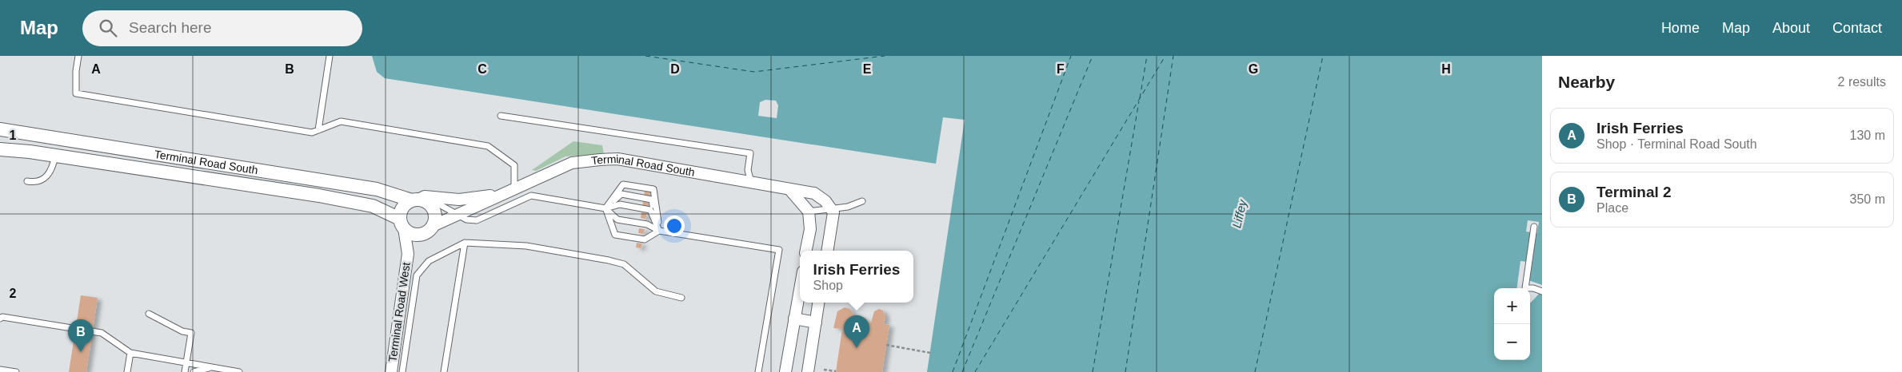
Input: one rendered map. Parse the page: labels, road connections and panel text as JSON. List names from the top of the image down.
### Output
{
  "streets": {
    "street": ["Terminal Road South", "Terminal Road West"]
  },
  "crossings": [
    ["Terminal Road South", "Terminal Road West"]
  ],
  "water": ["Liffey"],
  "page": {
    "header": "Map",
    "search": "Search here",
    "nav": [
      "Home",
      "Map",
      "About",
      "Contact"
    ],
    "heading": ["Nearby", "2 results"],
    "list": [
      {
        "mark": "A",
        "name": "Irish Ferries",
        "note": "Shop · Terminal Road South",
        "value": "130 m"
      },
      {
        "mark": "B",
        "name": "Terminal 2",
        "note": "Place",
        "value": "350 m"
      }
    ],
    "popup": ["Irish Ferries", "Shop"],
    "map_buttons": ["+", "−"],
    "pins": ["A", "B"]
  },
  "grid": {
    "columns": [
      "A",
      "B",
      "C",
      "D",
      "E",
      "F",
      "G",
      "H"
    ],
    "rows": ["1", "2"]
  }
}
